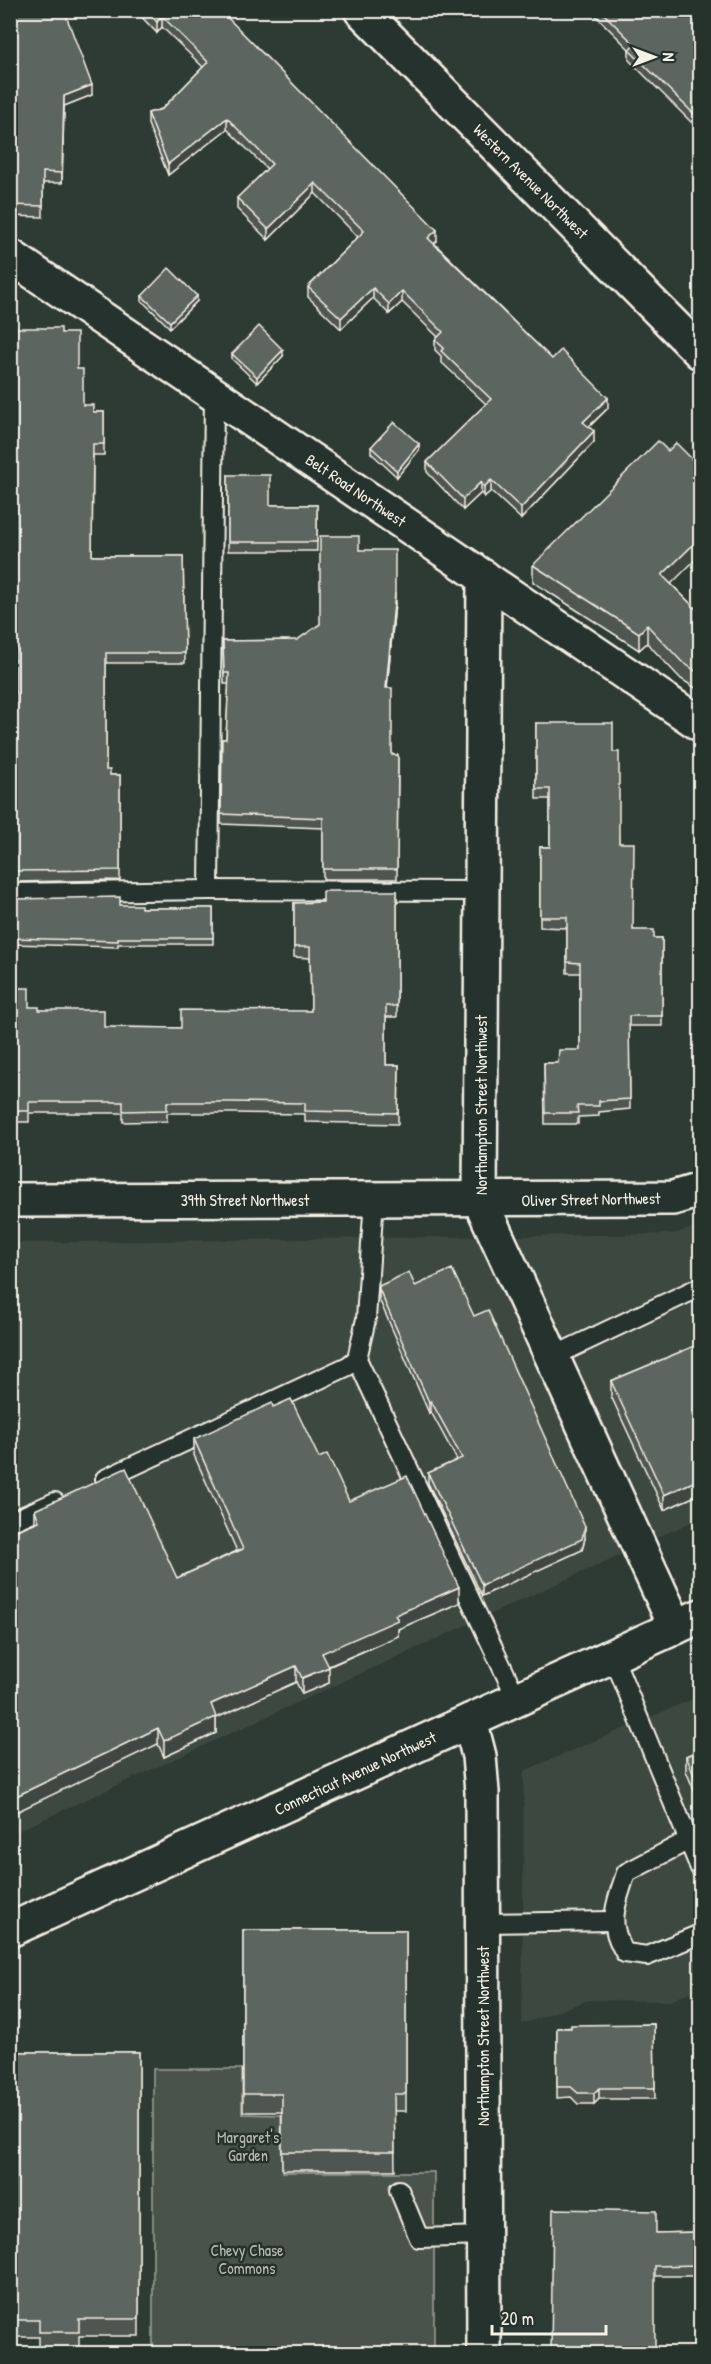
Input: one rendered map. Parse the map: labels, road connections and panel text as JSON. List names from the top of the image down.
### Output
{
  "streets": {
    "street": [
      "Western Avenue Northwest",
      "Belt Road Northwest",
      "Northampton Street Northwest",
      "Oliver Street Northwest",
      "39th Street Northwest",
      "Connecticut Avenue Northwest"
    ]
  },
  "crossings": [
    ["Belt Road Northwest", "Northampton Street Northwest"],
    ["Northampton Street Northwest", "Oliver Street Northwest"],
    ["Northampton Street Northwest", "39th Street Northwest"],
    ["Northampton Street Northwest", "Connecticut Avenue Northwest"],
    ["Oliver Street Northwest", "39th Street Northwest"]
  ],
  "parks": ["Margaret's Garden", "Chevy Chase Commons"],
  "scale_bar": "20 m",
  "north": "right"
}
